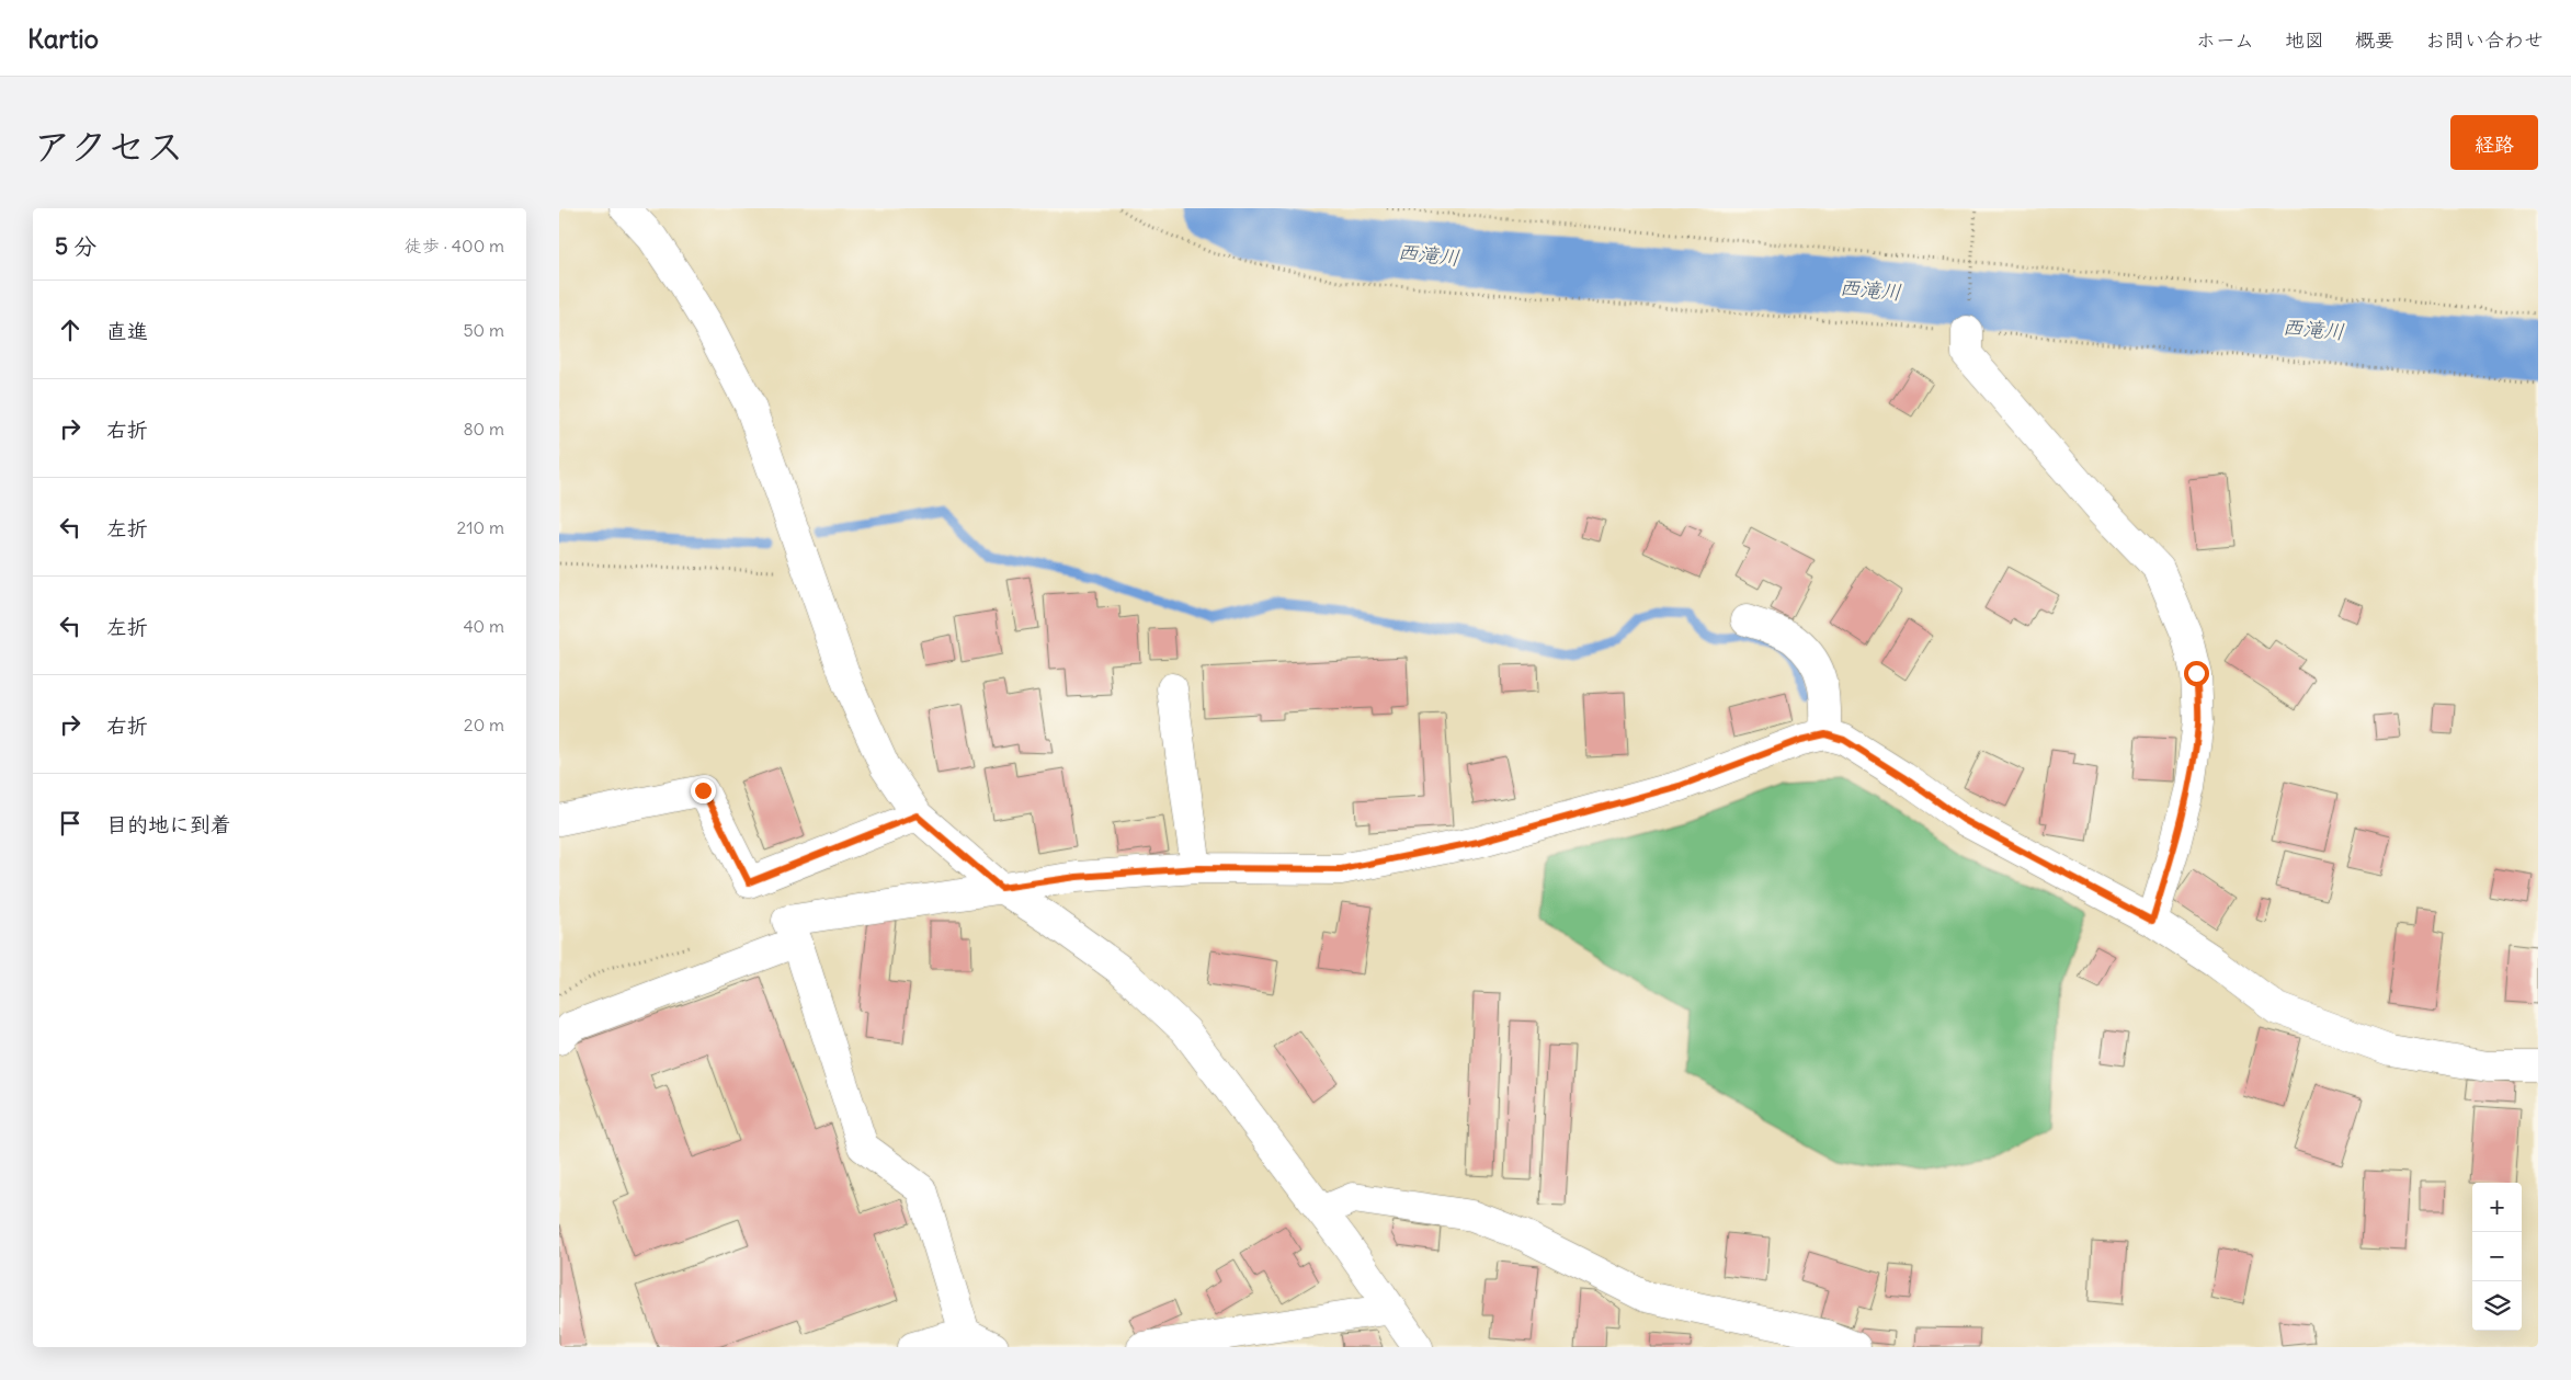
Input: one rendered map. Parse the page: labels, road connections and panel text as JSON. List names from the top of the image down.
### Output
{
  "water": ["西滝川"],
  "page": {
    "header": "Kartio",
    "nav": [
      "ホーム",
      "地図",
      "概要",
      "お問い合わせ"
    ],
    "title": "アクセス",
    "buttons": "経路",
    "heading": ["5 分", "徒歩 · 400 m"],
    "list": [
      ["直進", "50 m"],
      ["右折", "80 m"],
      ["左折", "210 m"],
      ["左折", "40 m"],
      ["右折", "20 m"],
      "目的地に到着"
    ],
    "map_buttons": ["+", "−"]
  }
}
